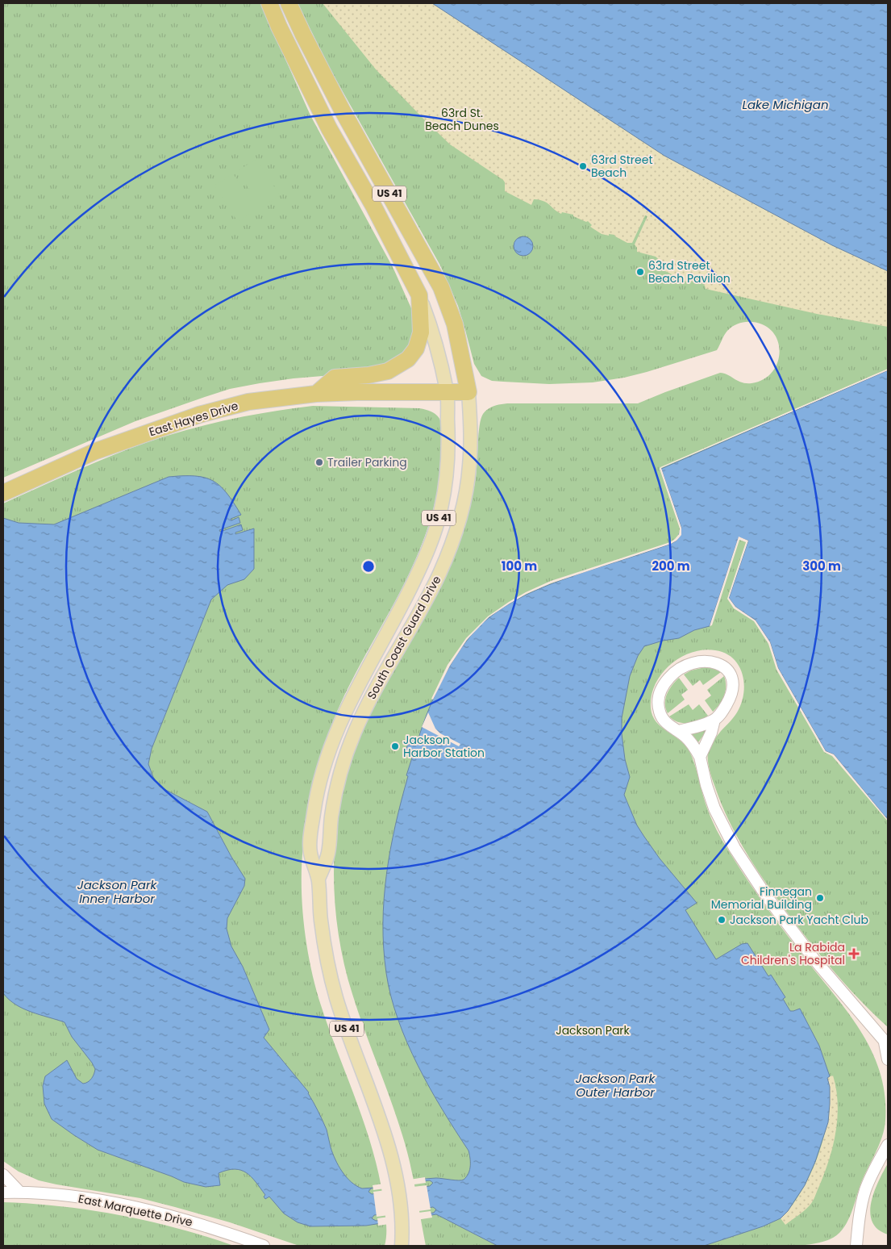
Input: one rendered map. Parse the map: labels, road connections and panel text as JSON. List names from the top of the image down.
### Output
{
  "streets": {
    "highway": ["US 41", "East Hayes Drive"],
    "main road": ["South Coast Guard Drive"],
    "street": ["East Marquette Drive"]
  },
  "crossings": [
    ["US 41", "East Hayes Drive"],
    ["US 41", "South Coast Guard Drive"],
    ["East Hayes Drive", "South Coast Guard Drive"]
  ],
  "water": ["Lake Michigan", "Jackson Park Inner Harbor", "Jackson Park Outer Harbor"],
  "parks": ["63rd St. Beach Dunes", "Jackson Park"],
  "places": {
    "other": [
      "63rd Street Beach",
      "63rd Street Beach Pavilion",
      "Trailer Parking",
      "Jackson Harbor Station",
      "Finnegan Memorial Building",
      "Jackson Park Yacht Club"
    ],
    "health": ["La Rabida Children's Hospital"]
  },
  "rings": ["100 m", "200 m", "300 m"]
}
